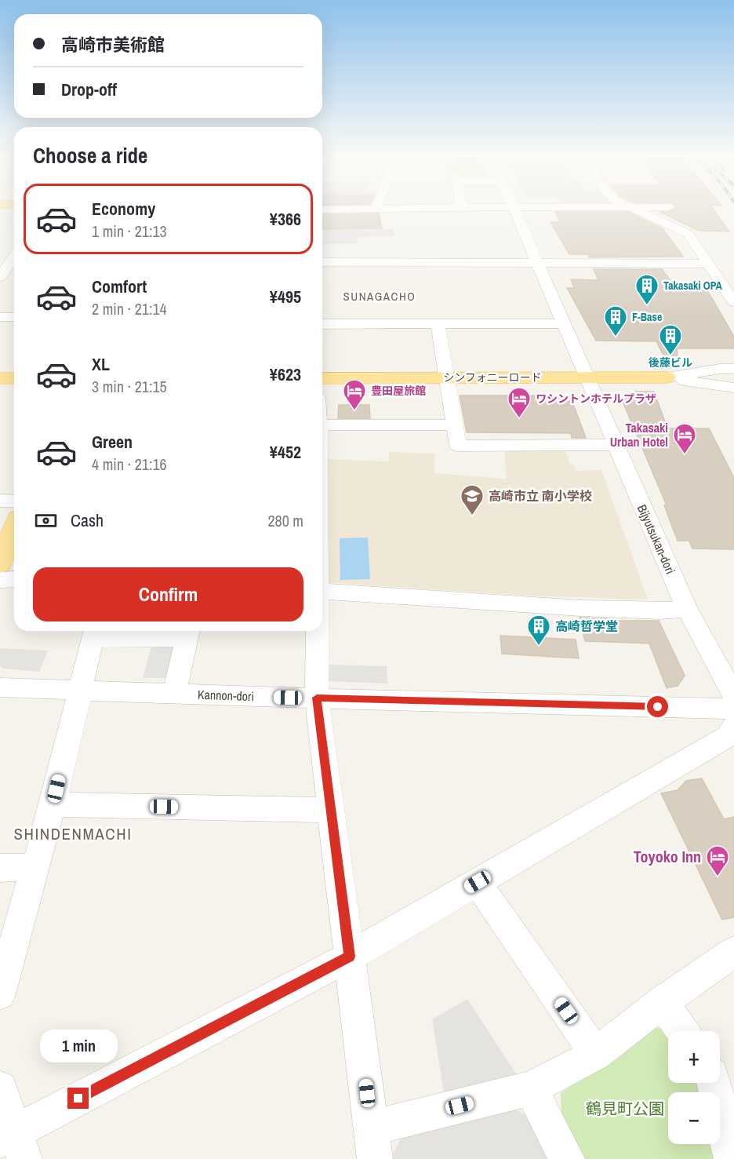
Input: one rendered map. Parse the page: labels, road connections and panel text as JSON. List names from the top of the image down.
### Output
{
  "streets": {
    "main road": ["シンフォニーロード"],
    "street": ["Bijyutsukan-dori", "Kannon-dori"]
  },
  "crossings": [
    ["シンフォニーロード", "Bijyutsukan-dori"]
  ],
  "districts": ["SUNAGACHO", "SHINDENMACHI"],
  "parks": ["鶴見町公園"],
  "places": {
    "building": [
      "Takasaki OPA",
      "F-Base",
      "後藤ビル",
      "高崎哲学堂"
    ],
    "hotel": [
      "豊田屋旅館",
      "ワシントンホテルプラザ",
      "Takasaki Urban Hotel",
      "Toyoko Inn"
    ],
    "school or university": ["高崎市立 南小学校"]
  },
  "page": {
    "banner": ["高崎市美術館", "Drop-off"],
    "heading": "Choose a ride",
    "list": [
      {
        "name": "Economy",
        "note": "1 min · 21:13",
        "value": "¥366"
      },
      {
        "name": "Comfort",
        "note": "2 min · 21:14",
        "value": "¥495"
      },
      {
        "name": "XL",
        "note": "3 min · 21:15",
        "value": "¥623"
      },
      {
        "name": "Green",
        "note": "4 min · 21:16",
        "value": "¥452"
      }
    ],
    "pay": ["Cash", "280 m"],
    "buttons": "Confirm",
    "bubble": "1 min",
    "map_buttons": ["+", "−"]
  }
}
